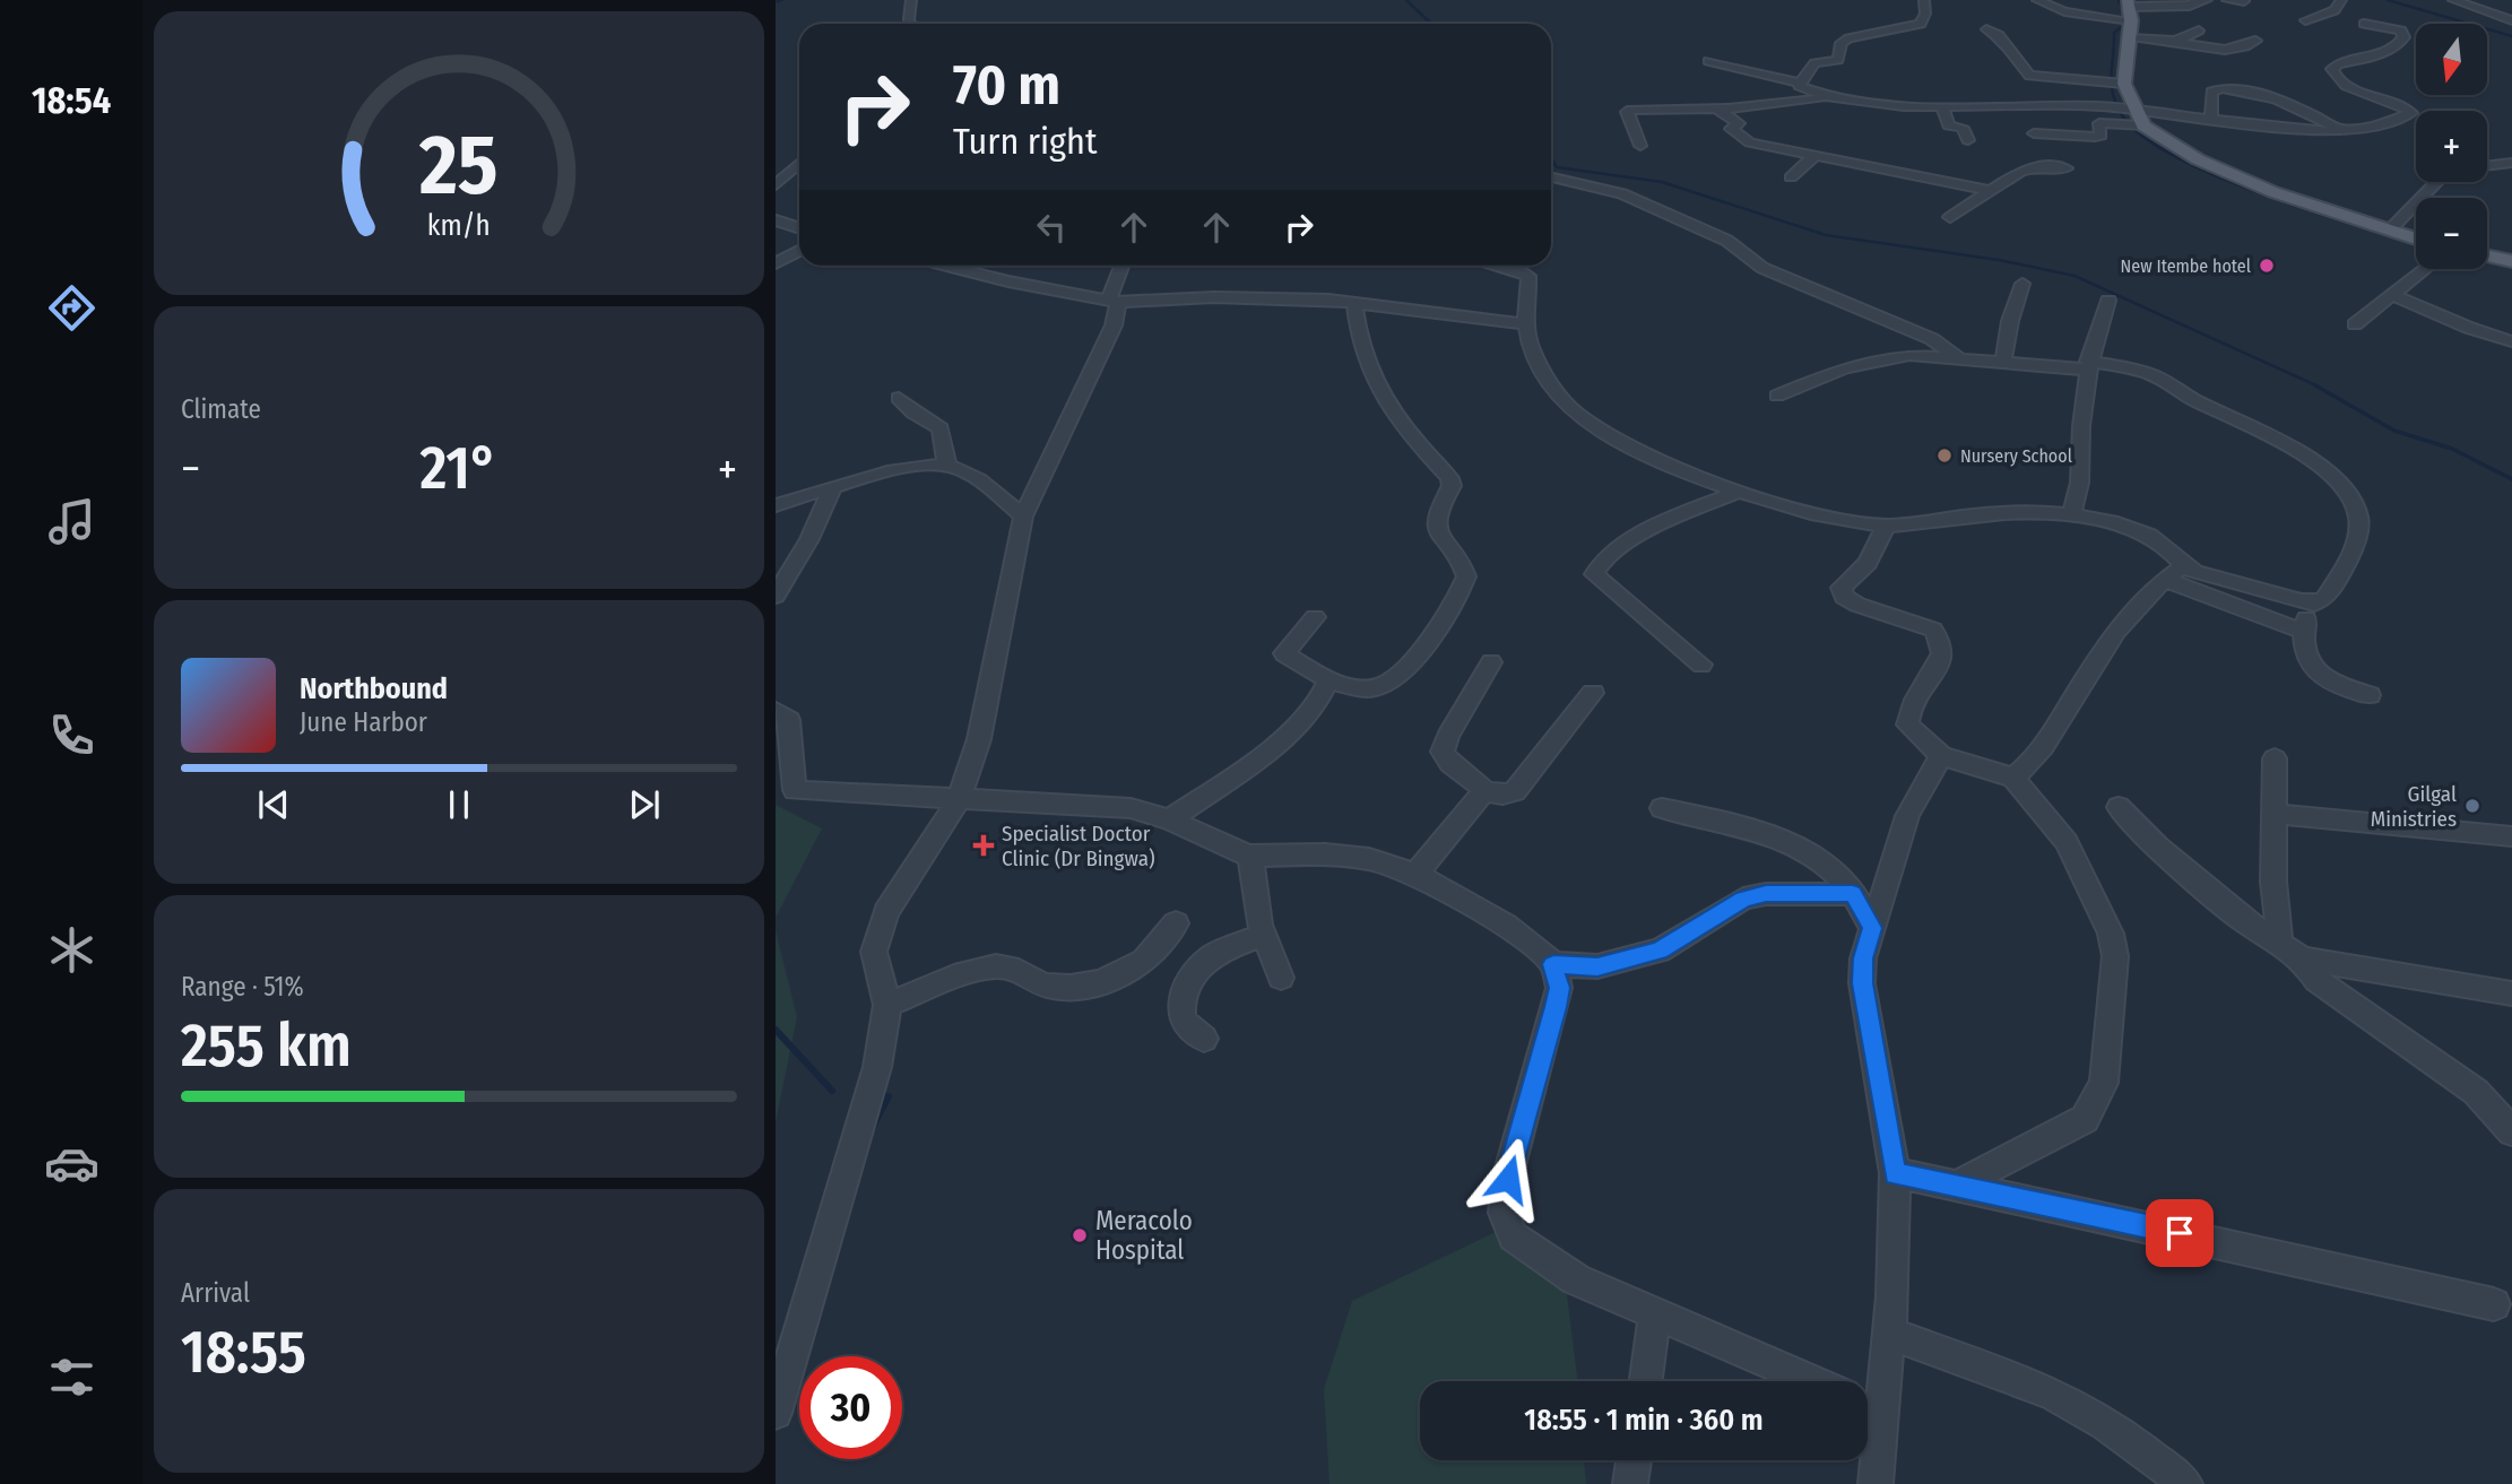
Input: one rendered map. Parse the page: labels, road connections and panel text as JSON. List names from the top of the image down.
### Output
{
  "places": {
    "other": [
      "New Itembe hotel",
      "Nursery School",
      "Gilgal Ministries",
      "Meracolo Hospital"
    ],
    "health": ["Specialist Doctor Clinic (Dr Bingwa)"]
  },
  "north": "bottom",
  "page": {
    "tabs": "18:54",
    "map_buttons": ["+", "−"],
    "turn": ["70 m", "Turn right"],
    "tile": [
      "Climate",
      ["Range · 51%", "255 km"],
      ["Arrival", "18:55"]
    ],
    "heat": ["−", "21°", "+"],
    "song": ["Northbound", "June Harbor"],
    "limit": "30",
    "trip": "18:55 · 1 min · 360 m",
    "gauge": ["25", "km/h"]
  }
}
